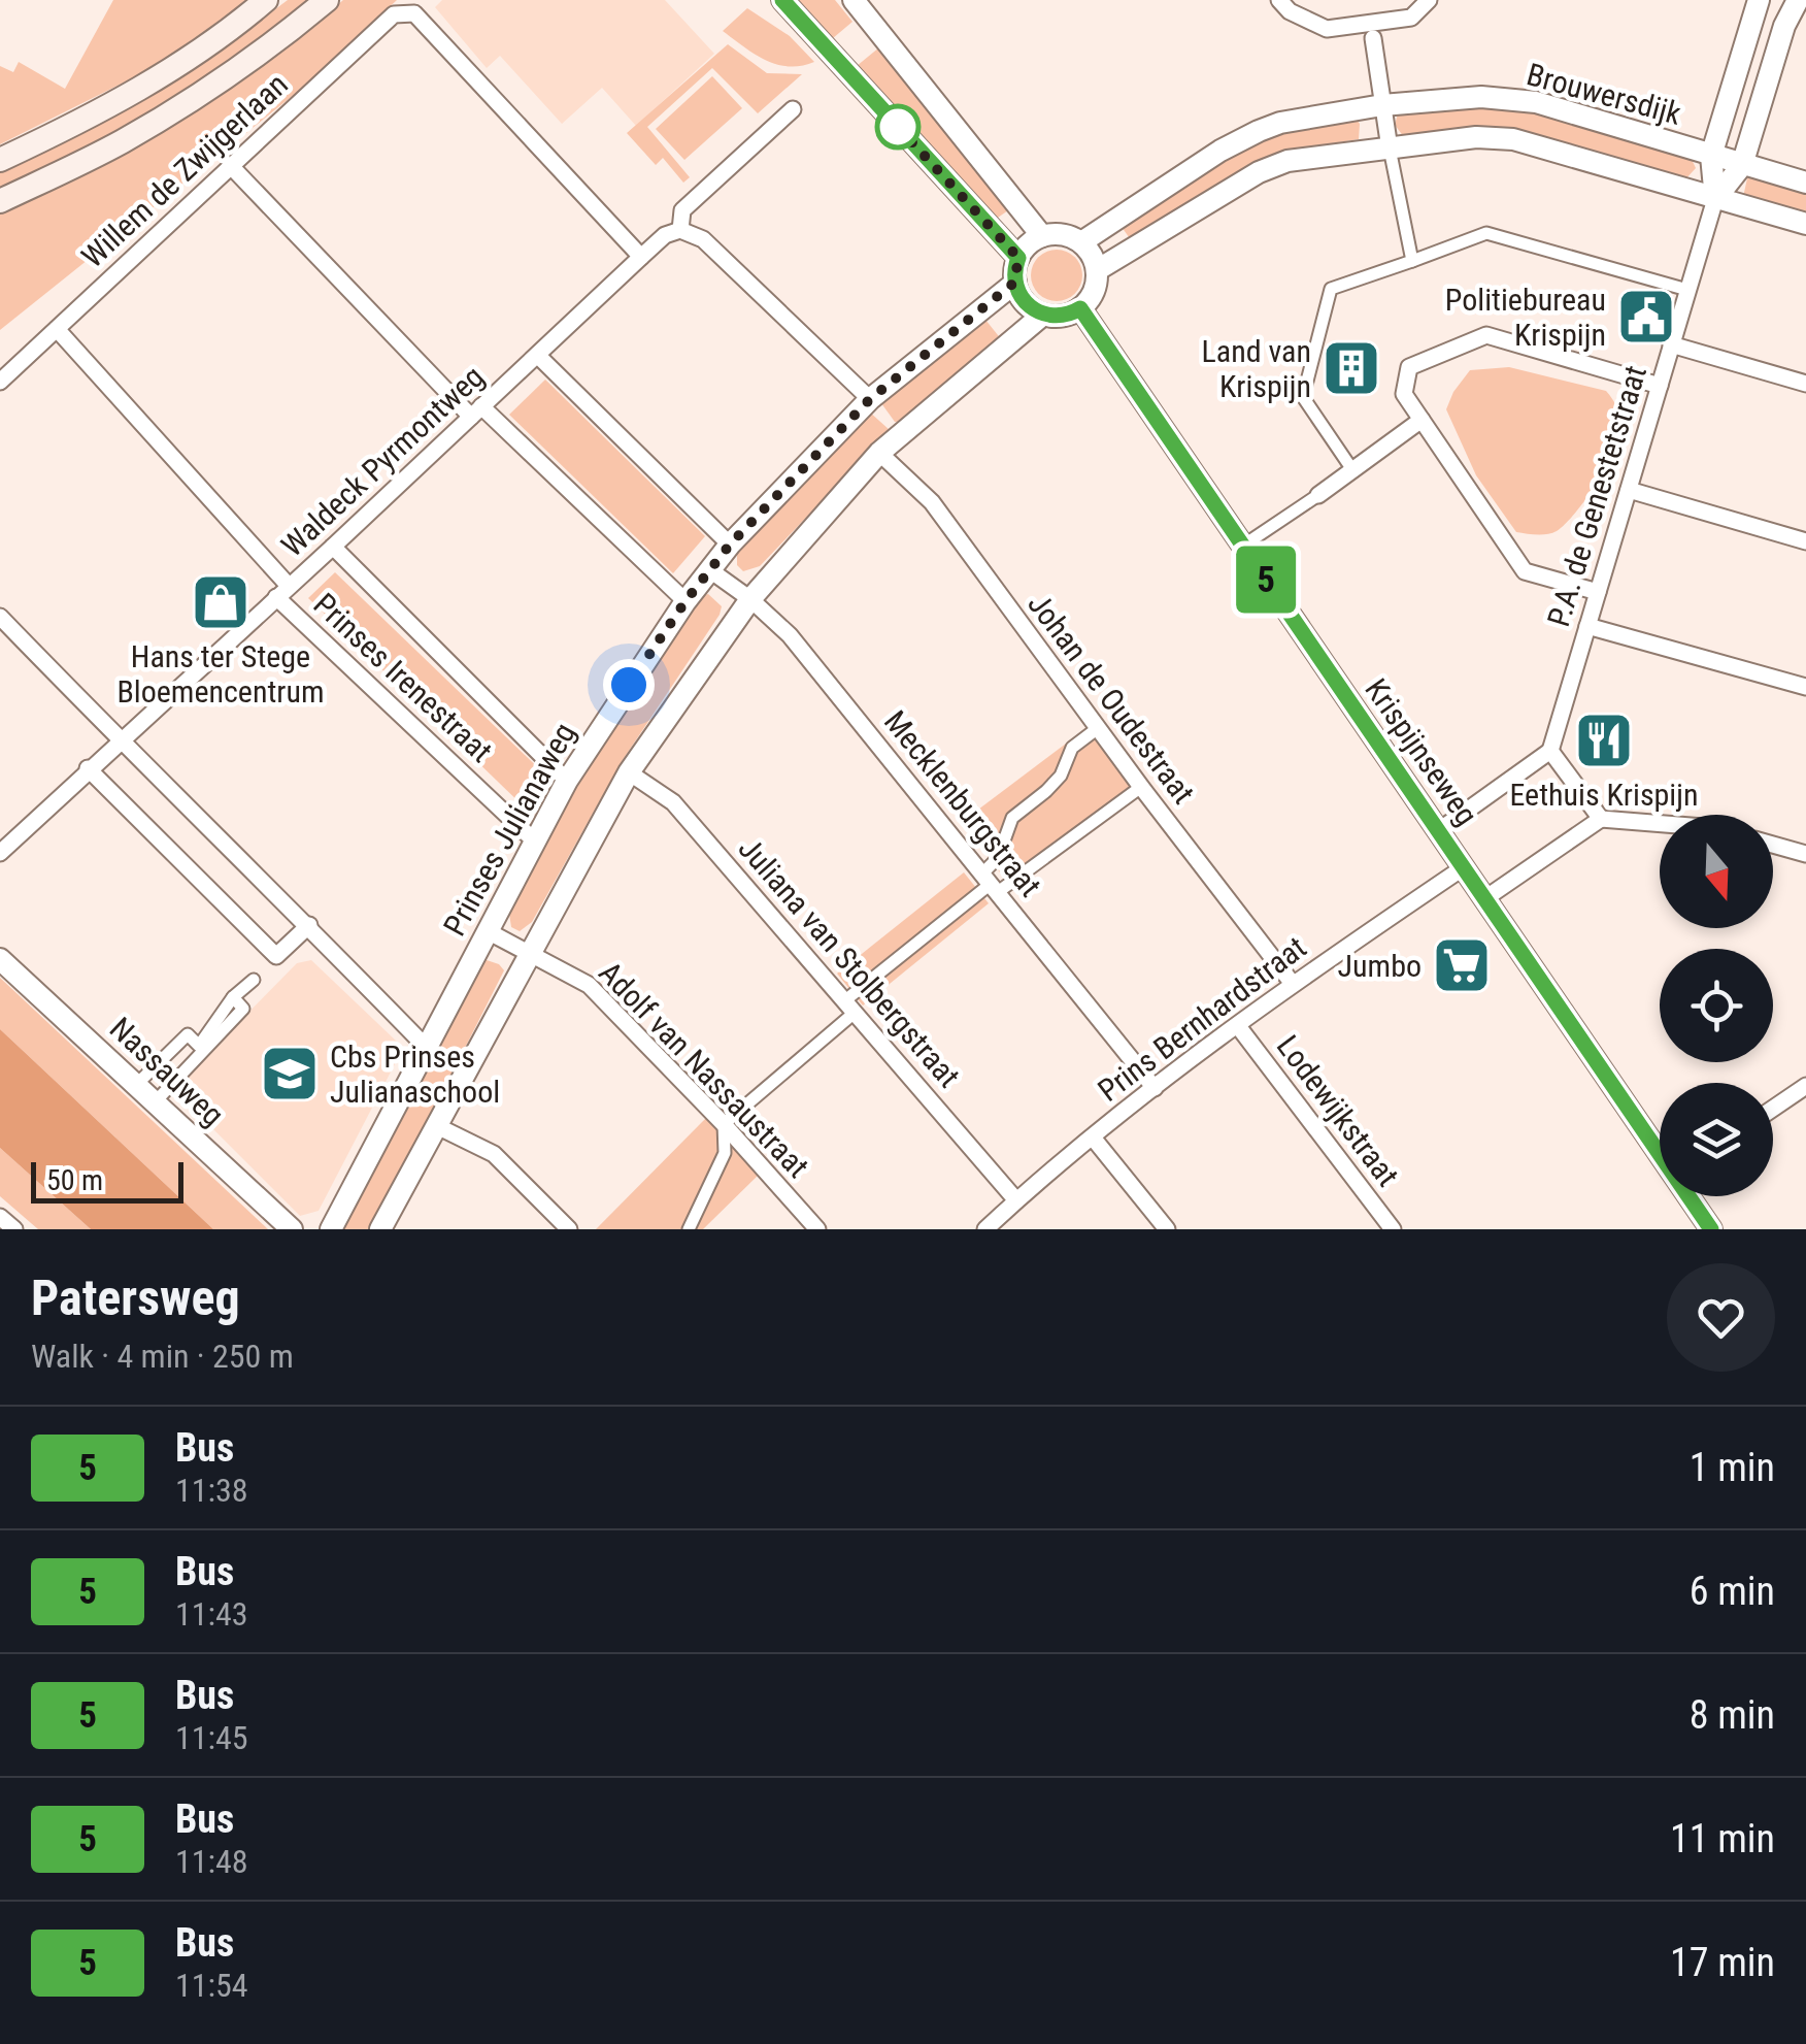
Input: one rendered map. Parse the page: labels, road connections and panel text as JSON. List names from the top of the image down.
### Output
{
  "streets": {
    "street": [
      "Brouwersdijk",
      "Willem de Zwijgerlaan",
      "Waldeck Pyrmontweg",
      "P.A. de Genestetstraat",
      "Prinses Irenestraat",
      "Johan de Oudestraat",
      "Krispijnseweg",
      "Mecklenburgstraat",
      "Prinses Julianaweg",
      "Juliana van Stolbergstraat",
      "Prins Bernhardstraat",
      "Adolf van Nassaustraat",
      "Nassauweg",
      "Lodewijkstraat"
    ]
  },
  "crossings": [
    ["Brouwersdijk", "Krispijnseweg"],
    ["Brouwersdijk", "Prinses Julianaweg"],
    ["Willem de Zwijgerlaan", "Waldeck Pyrmontweg"],
    ["Willem de Zwijgerlaan", "Prinses Irenestraat"],
    ["Waldeck Pyrmontweg", "Prinses Irenestraat"],
    ["Prinses Irenestraat", "Prinses Julianaweg"],
    ["Johan de Oudestraat", "Prins Bernhardstraat"],
    ["Krispijnseweg", "Prinses Julianaweg"],
    ["Krispijnseweg", "Prins Bernhardstraat"],
    ["Mecklenburgstraat", "Prinses Julianaweg"],
    ["Mecklenburgstraat", "Prins Bernhardstraat"],
    ["Prinses Julianaweg", "Adolf van Nassaustraat"],
    ["Juliana van Stolbergstraat", "Prins Bernhardstraat"],
    ["Prins Bernhardstraat", "Lodewijkstraat"]
  ],
  "places": {
    "public building": ["Politiebureau Krispijn"],
    "building": ["Land van Krispijn"],
    "shop": ["Hans ter Stege Bloemencentrum"],
    "restaurant": ["Eethuis Krispijn"],
    "supermarket": ["Jumbo"],
    "school or university": ["Cbs Prinses Julianaschool"]
  },
  "lines": ["bus line 5"],
  "scale_bar": "50 m",
  "north": "bottom",
  "page": {
    "on_map": "5",
    "scale": "50 m",
    "heading": ["Patersweg", "Walk · 4 min · 250 m"],
    "list": [
      {
        "mark": "5",
        "name": "Bus",
        "note": "11:38",
        "value": "1 min"
      },
      {
        "mark": "5",
        "name": "Bus",
        "note": "11:43",
        "value": "6 min"
      },
      {
        "mark": "5",
        "name": "Bus",
        "note": "11:45",
        "value": "8 min"
      },
      {
        "mark": "5",
        "name": "Bus",
        "note": "11:48",
        "value": "11 min"
      },
      {
        "mark": "5",
        "name": "Bus",
        "note": "11:54",
        "value": "17 min"
      }
    ]
  }
}
